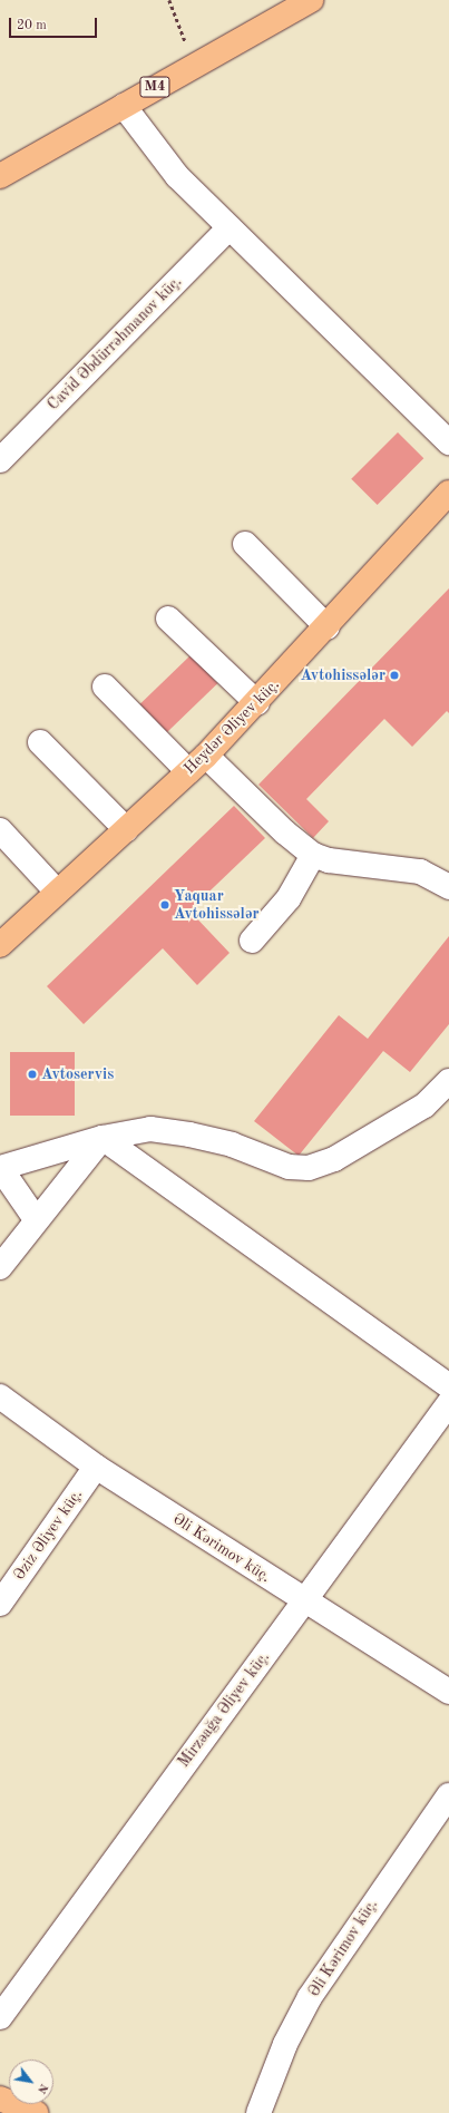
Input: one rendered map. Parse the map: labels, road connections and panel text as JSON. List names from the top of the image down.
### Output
{
  "streets": {
    "main road": ["M4", "Heydər Əliyev küç."],
    "street": [
      "Cavid Əbdürrəhmanov küç.",
      "Əziz Əliyev küç.",
      "Əli Kərimov küç.",
      "Mirzəağa Əliyev küç."
    ]
  },
  "crossings": [
    ["Əziz Əliyev küç.", "Əli Kərimov küç."],
    ["Əli Kərimov küç.", "Mirzəağa Əliyev küç."]
  ],
  "places": ["Avtohissələr", "Yaquar Avtohissələr", "Avtoservis"],
  "scale_bar": "20 m",
  "north": "bottom right"
}
